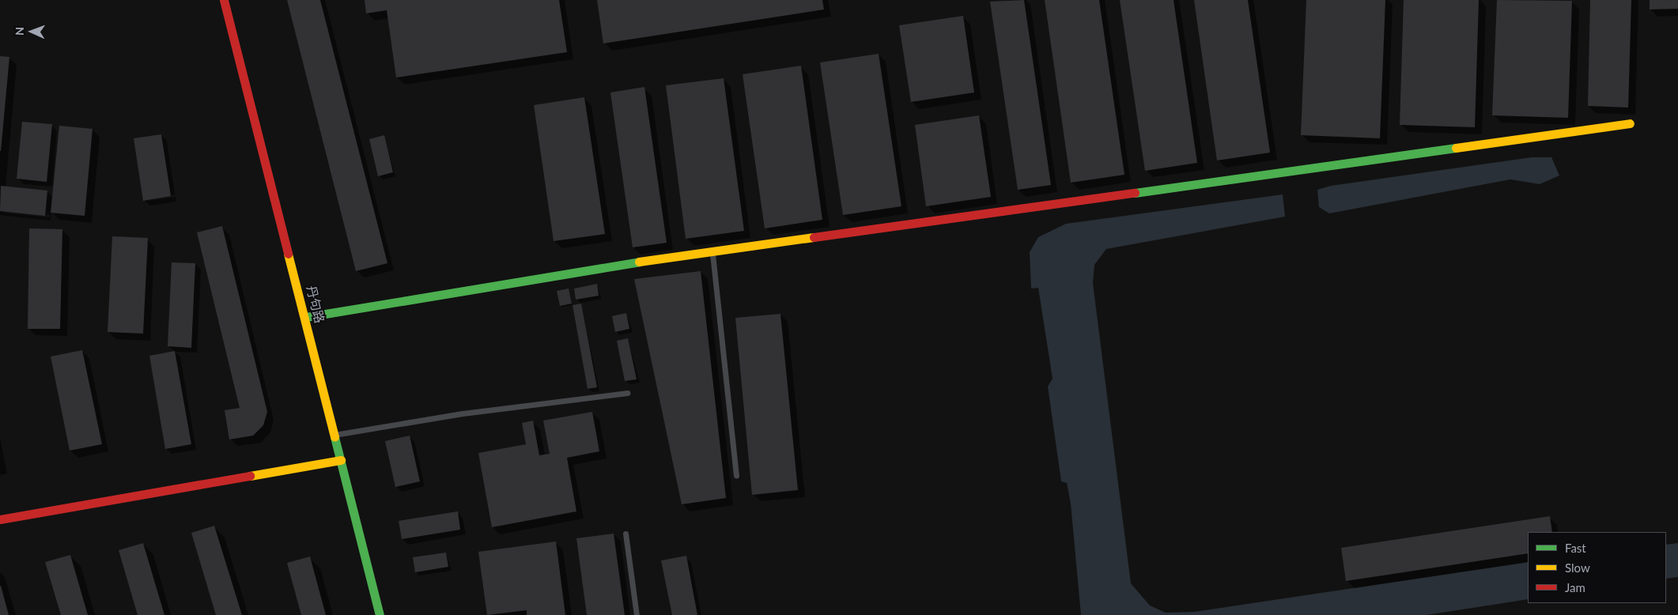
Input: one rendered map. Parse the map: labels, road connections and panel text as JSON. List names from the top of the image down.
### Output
{
  "streets": {
    "street": ["丹句路"]
  },
  "legend": ["Fast", "Slow", "Jam"],
  "north": "left"
}
